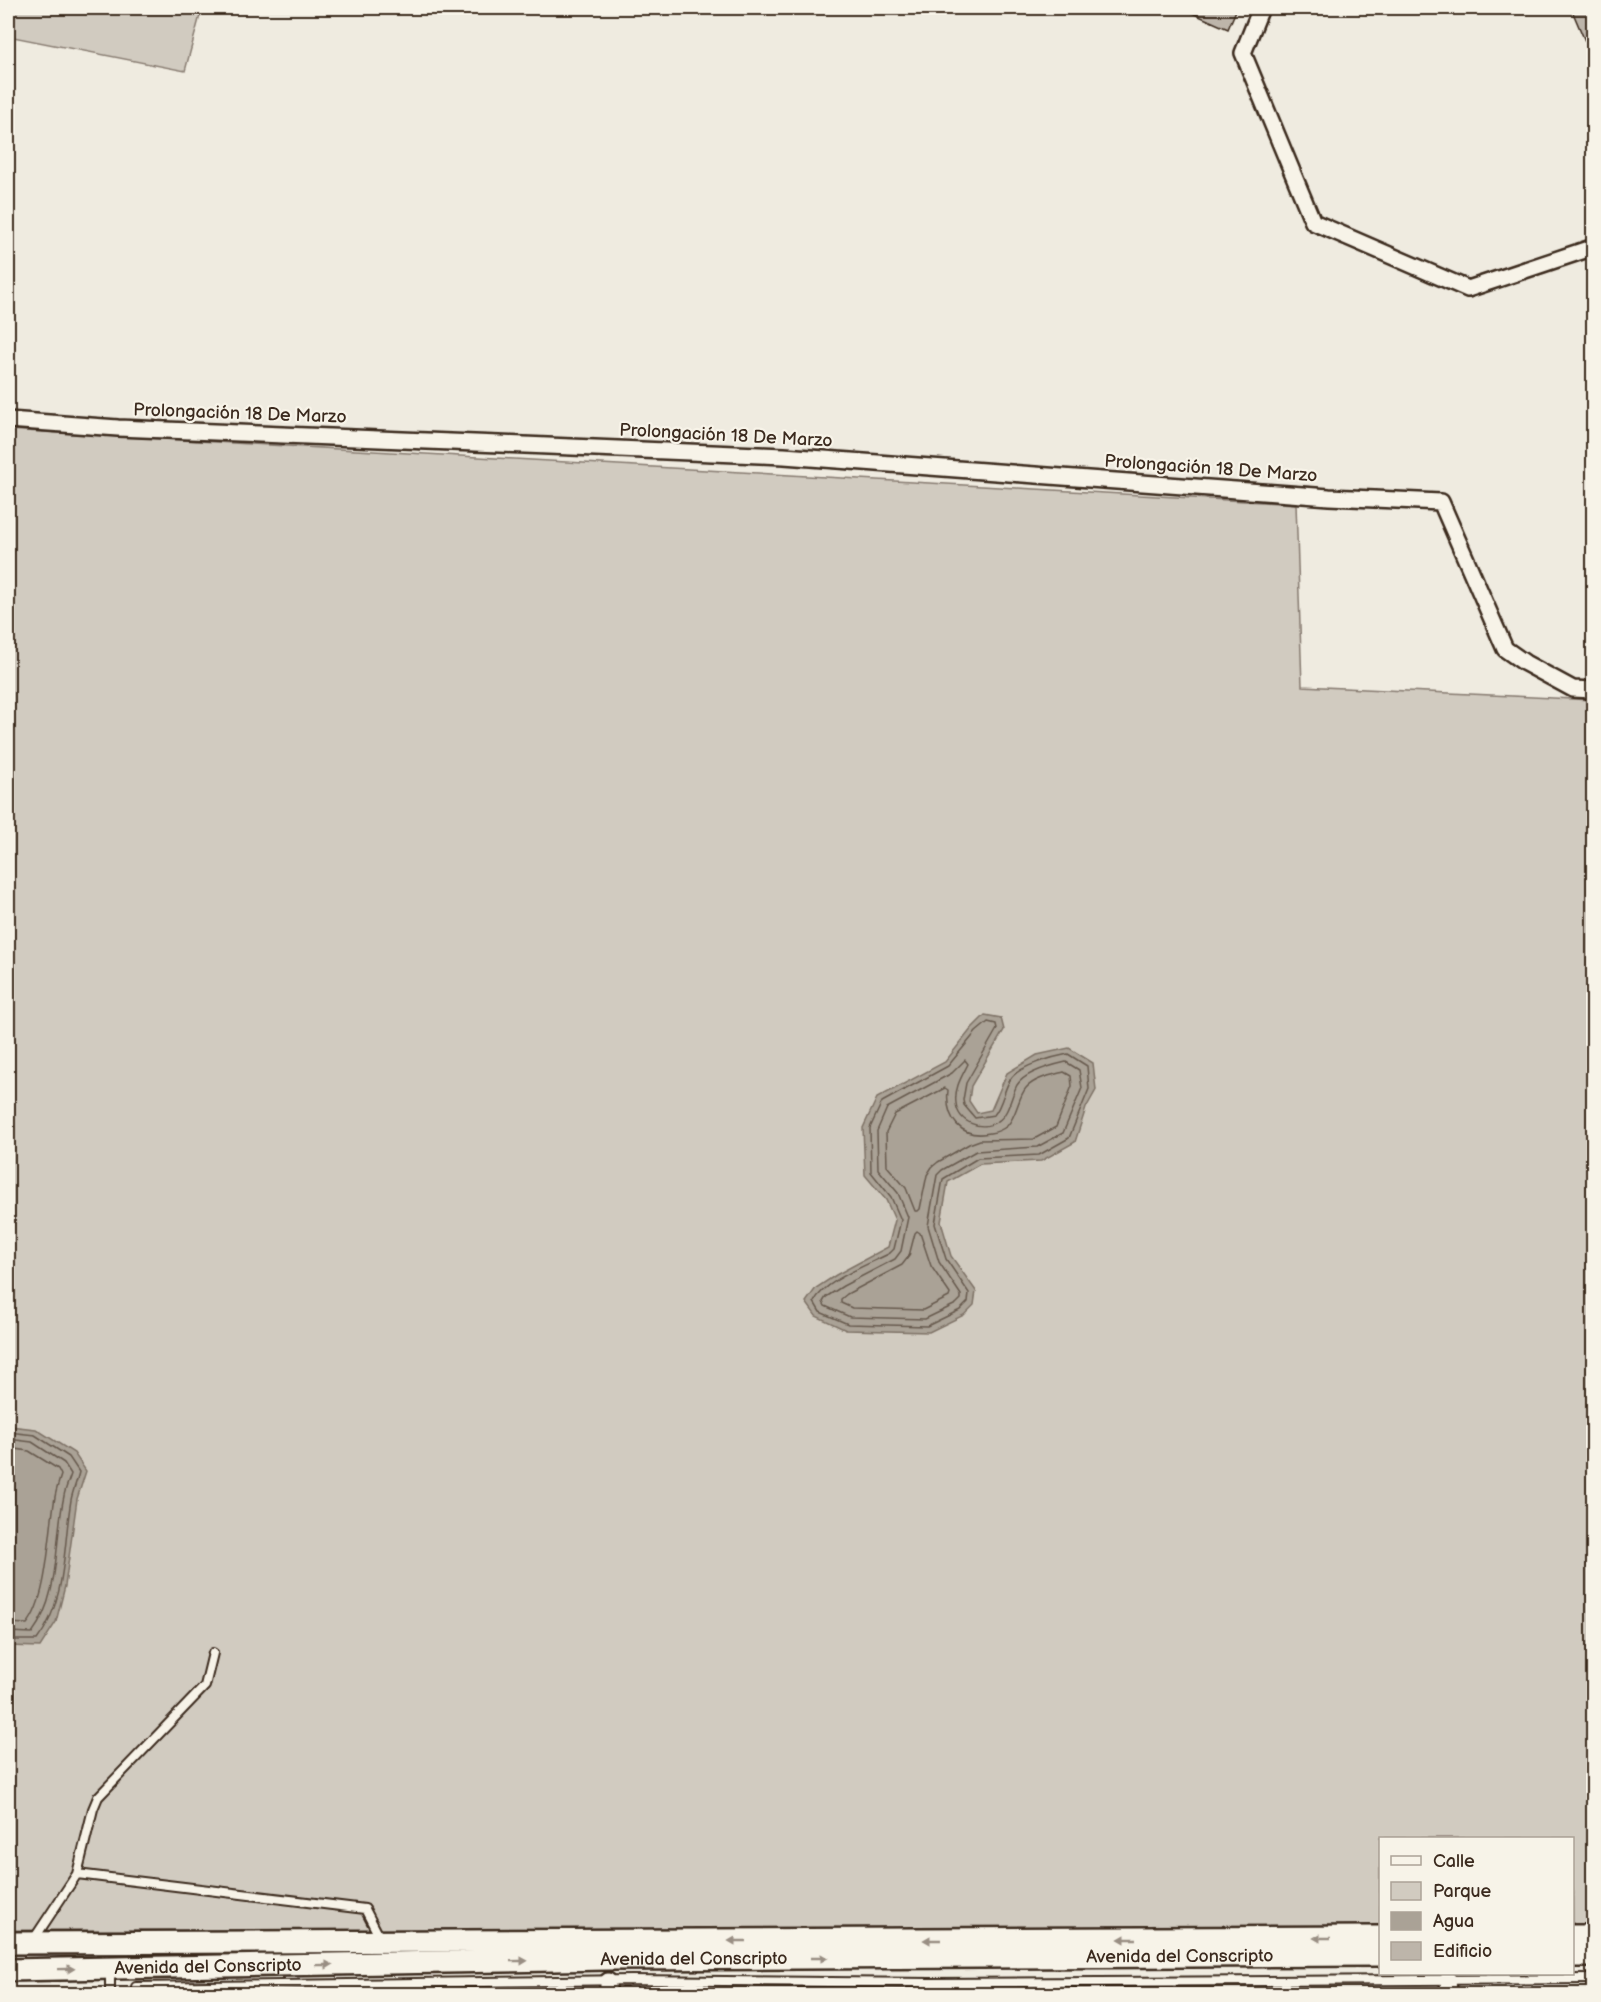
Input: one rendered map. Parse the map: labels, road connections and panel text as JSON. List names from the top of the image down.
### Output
{
  "streets": {
    "main road": ["Avenida del Conscripto"],
    "street": ["Prolongación 18 De Marzo"]
  },
  "legend": [
    "Calle",
    "Parque",
    "Agua",
    "Edificio"
  ]
}
